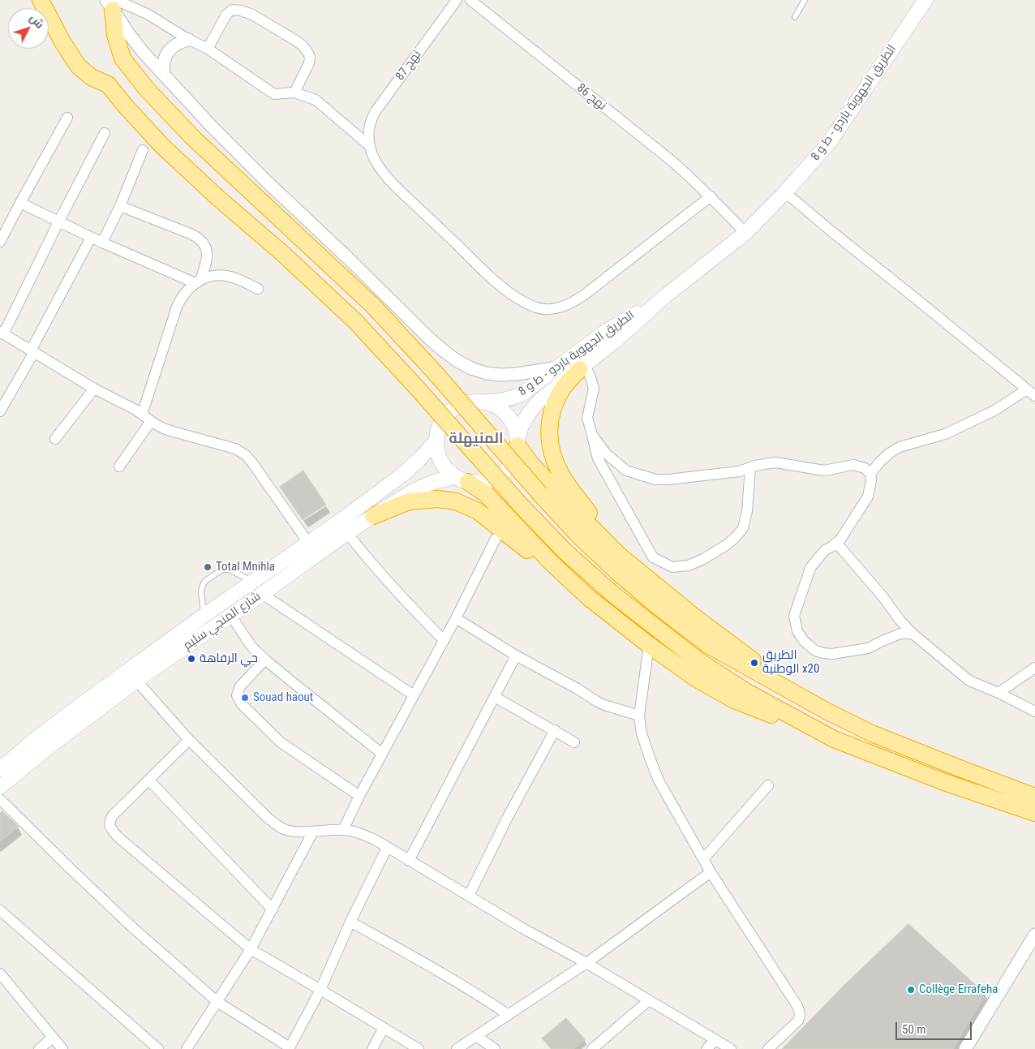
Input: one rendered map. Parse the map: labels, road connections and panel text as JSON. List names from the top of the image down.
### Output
{
  "streets": {
    "main road": ["الطريق الجهوية باردو - ط و 8", "شارع المنجي سليم"],
    "street": ["نهج 87", "نهج 86"]
  },
  "crossings": [
    ["نهج 86", "الطريق الجهوية باردو - ط و 8"],
    ["الطريق الجهوية باردو - ط و 8", "شارع المنجي سليم"]
  ],
  "districts": ["المنيهلة"],
  "places": [
    "Total Mnihla",
    "حي الرفاهة",
    "الطريق الوطنية x20",
    "Souad haout",
    "Collège Errafeha"
  ],
  "scale_bar": "50 m",
  "north": "top right"
}
